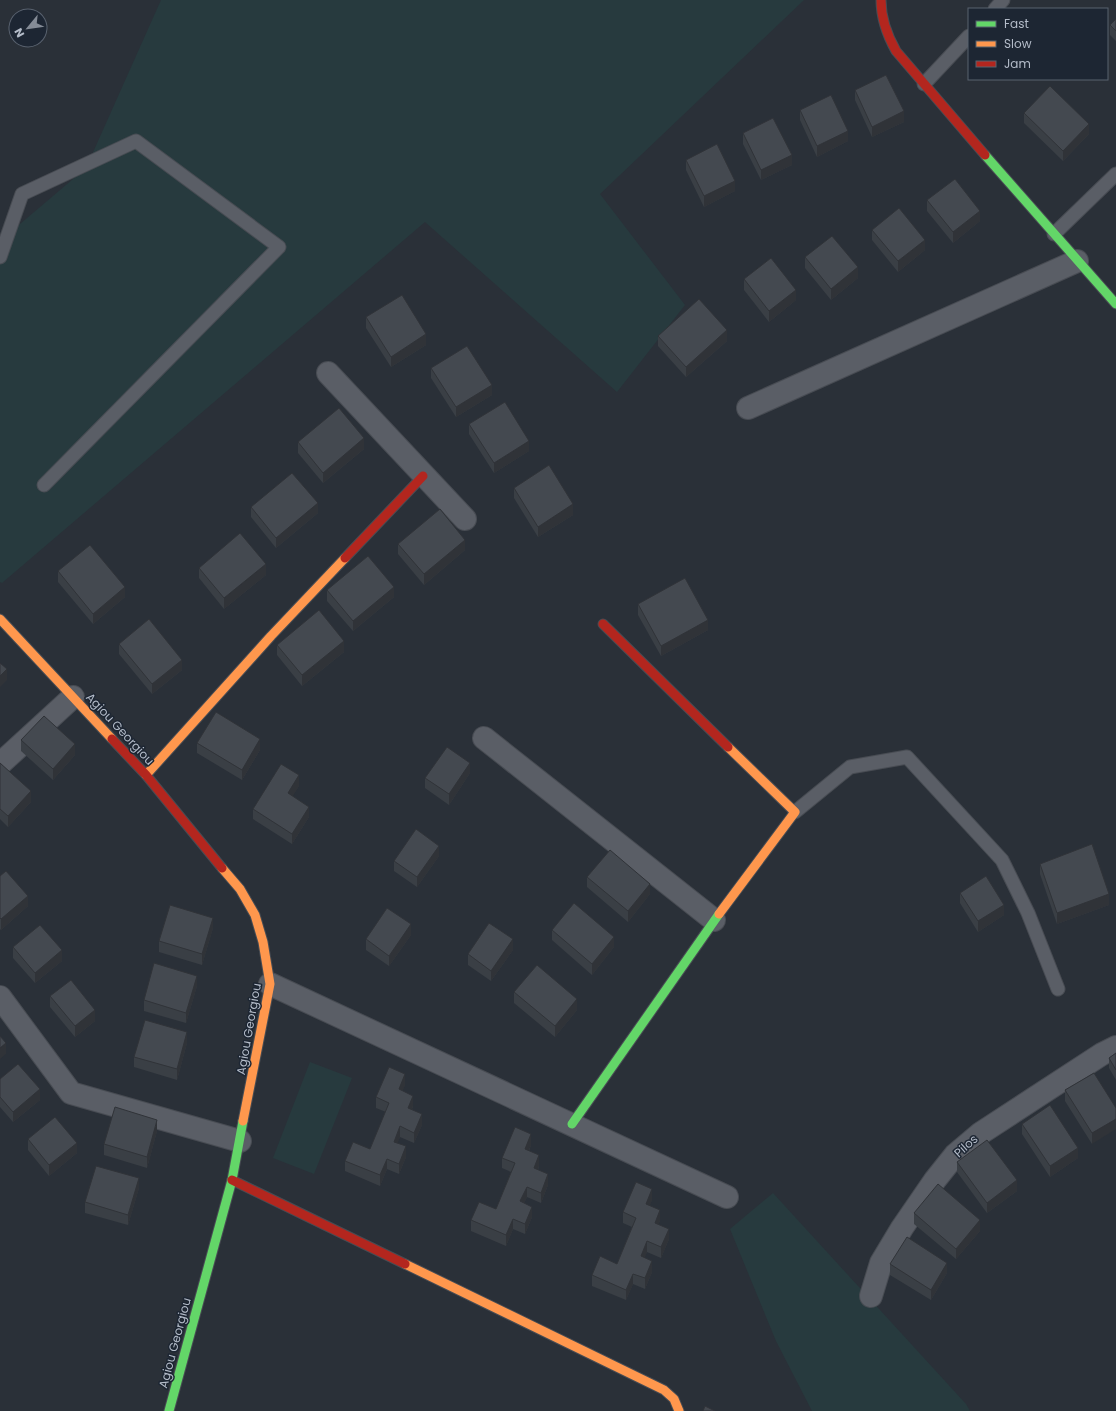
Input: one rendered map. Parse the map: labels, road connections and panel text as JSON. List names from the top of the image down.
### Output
{
  "streets": {
    "street": ["Agiou Georgiou", "Pilos"]
  },
  "legend": ["Fast", "Slow", "Jam"],
  "north": "bottom left"
}
